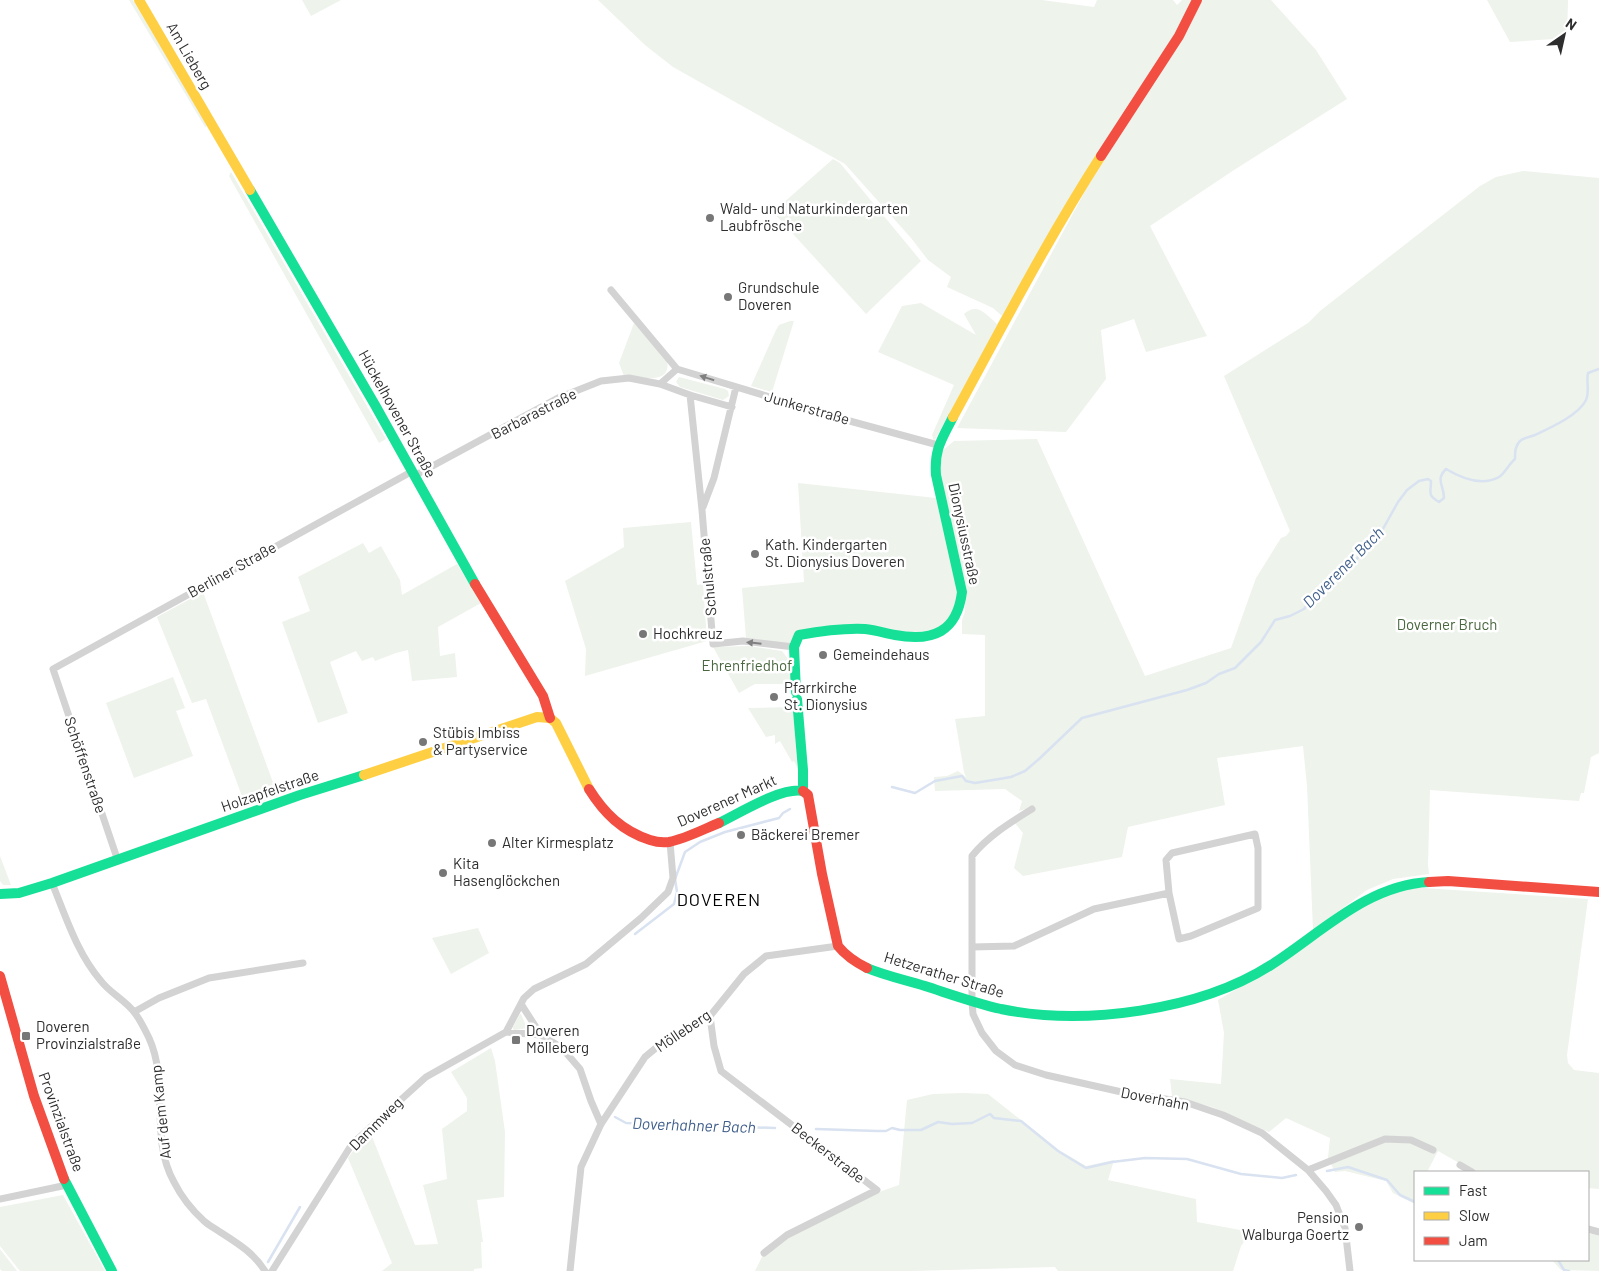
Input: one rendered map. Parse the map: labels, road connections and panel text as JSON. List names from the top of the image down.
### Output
{
  "streets": {
    "street": [
      "Am Lieberg",
      "Junkerstraße",
      "Hückelhovener Straße",
      "Barbarastraße",
      "Dionysiusstraße",
      "Berliner Straße",
      "Schulstraße",
      "Schöffenstraße",
      "Holzapfelstraße",
      "Doverener Markt",
      "Hetzerather Straße",
      "Mölleberg",
      "Doverhahn",
      "Auf dem Kamp",
      "Provinzialstraße",
      "Dammweg",
      "Beckerstraße"
    ]
  },
  "crossings": [
    ["Am Lieberg", "Hückelhovener Straße"],
    ["Junkerstraße", "Dionysiusstraße"],
    ["Junkerstraße", "Schulstraße"],
    ["Hückelhovener Straße", "Barbarastraße"],
    ["Hückelhovener Straße", "Berliner Straße"],
    ["Hückelhovener Straße", "Holzapfelstraße"],
    ["Hückelhovener Straße", "Doverener Markt"],
    ["Barbarastraße", "Berliner Straße"],
    ["Barbarastraße", "Schulstraße"],
    ["Dionysiusstraße", "Schulstraße"],
    ["Berliner Straße", "Schöffenstraße"],
    ["Schöffenstraße", "Holzapfelstraße"],
    ["Holzapfelstraße", "Auf dem Kamp"],
    ["Hetzerather Straße", "Mölleberg"],
    ["Hetzerather Straße", "Doverhahn"],
    ["Mölleberg", "Beckerstraße"]
  ],
  "districts": ["DOVEREN"],
  "water": ["Doverener Bach", "Doverhahner Bach"],
  "parks": ["Doverner Bruch", "Ehrenfriedhof"],
  "places": {
    "other": [
      "Wald- und Naturkindergarten Laubfrösche",
      "Grundschule Doveren",
      "Kath. Kindergarten St. Dionysius Doveren",
      "Hochkreuz",
      "Gemeindehaus",
      "Pfarrkirche St. Dionysius",
      "Stübis Imbiss & Partyservice",
      "Bäckerei Bremer",
      "Alter Kirmesplatz",
      "Kita Hasenglöckchen",
      "Pension Walburga Goertz"
    ],
    "transit": ["Doveren Provinzialstraße", "Doveren Mölleberg"]
  },
  "legend": ["Fast", "Slow", "Jam"],
  "north": "top right"
}
